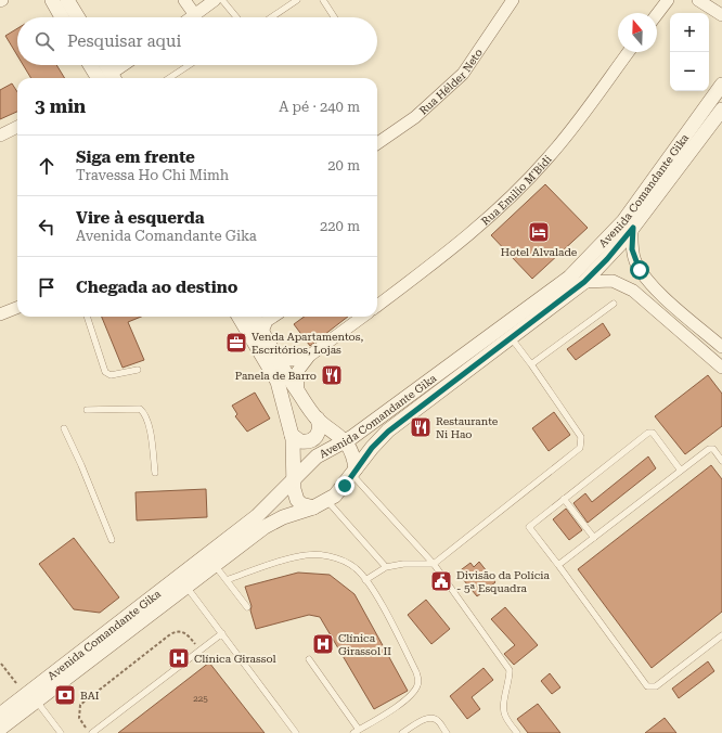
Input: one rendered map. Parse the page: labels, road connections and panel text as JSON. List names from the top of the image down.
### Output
{
  "streets": {
    "street": ["Rua Hélder Neto", "Rua Emilio M'Bidi", "Avenida Comandante Gika"]
  },
  "places": {
    "hotel": ["Hotel Alvalade"],
    "office": ["Venda Apartamentos, Escritórios, Lojas"],
    "restaurant": ["Panela de Barro", "Restaurante Ni Hao"],
    "public building": ["Divisão da Polícia - 5ª Esquadra"],
    "hospital": ["Clínica Girassol II", "Clínica Girassol"],
    "bank": ["BAI"]
  },
  "house_numbers": ["225"],
  "north": "top",
  "page": {
    "map_buttons": ["+", "−"],
    "search": "Pesquisar aqui",
    "heading": ["3 min", "A pé · 240 m"],
    "list": [
      ["Siga em frente", "Travessa Ho Chi Mimh", "20 m"],
      ["Vire à esquerda", "Avenida Comandante Gika", "220 m"],
      "Chegada ao destino"
    ]
  }
}
